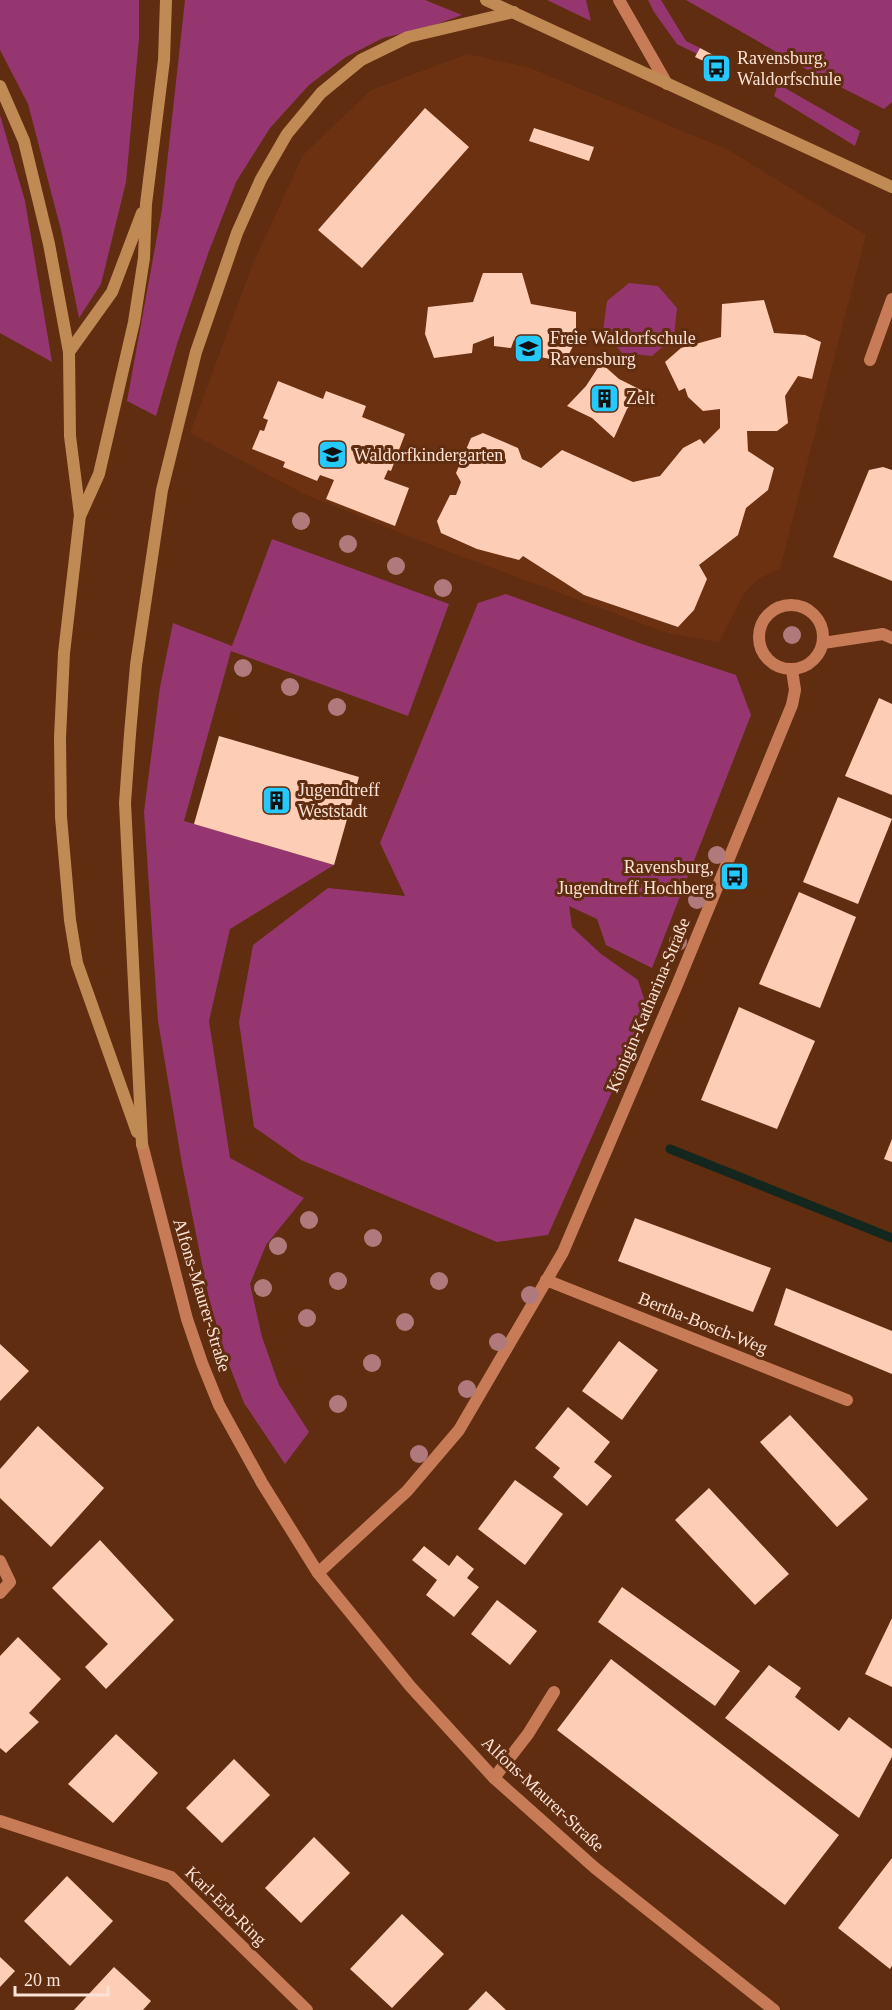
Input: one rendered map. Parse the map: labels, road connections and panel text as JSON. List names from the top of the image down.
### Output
{
  "streets": {
    "street": [
      "Königin-Katharina-Straße",
      "Alfons-Maurer-Straße",
      "Bertha-Bosch-Weg",
      "Karl-Erb-Ring"
    ]
  },
  "crossings": [
    ["Königin-Katharina-Straße", "Bertha-Bosch-Weg"]
  ],
  "places": {
    "bus stop": ["Ravensburg, Waldorfschule", "Ravensburg, Jugendtreff Hochberg"],
    "school or university": ["Freie Waldorfschule Ravensburg", "Waldorfkindergarten"],
    "building": ["Zelt", "Jugendtreff Weststadt"]
  },
  "scale_bar": "20 m"
}
